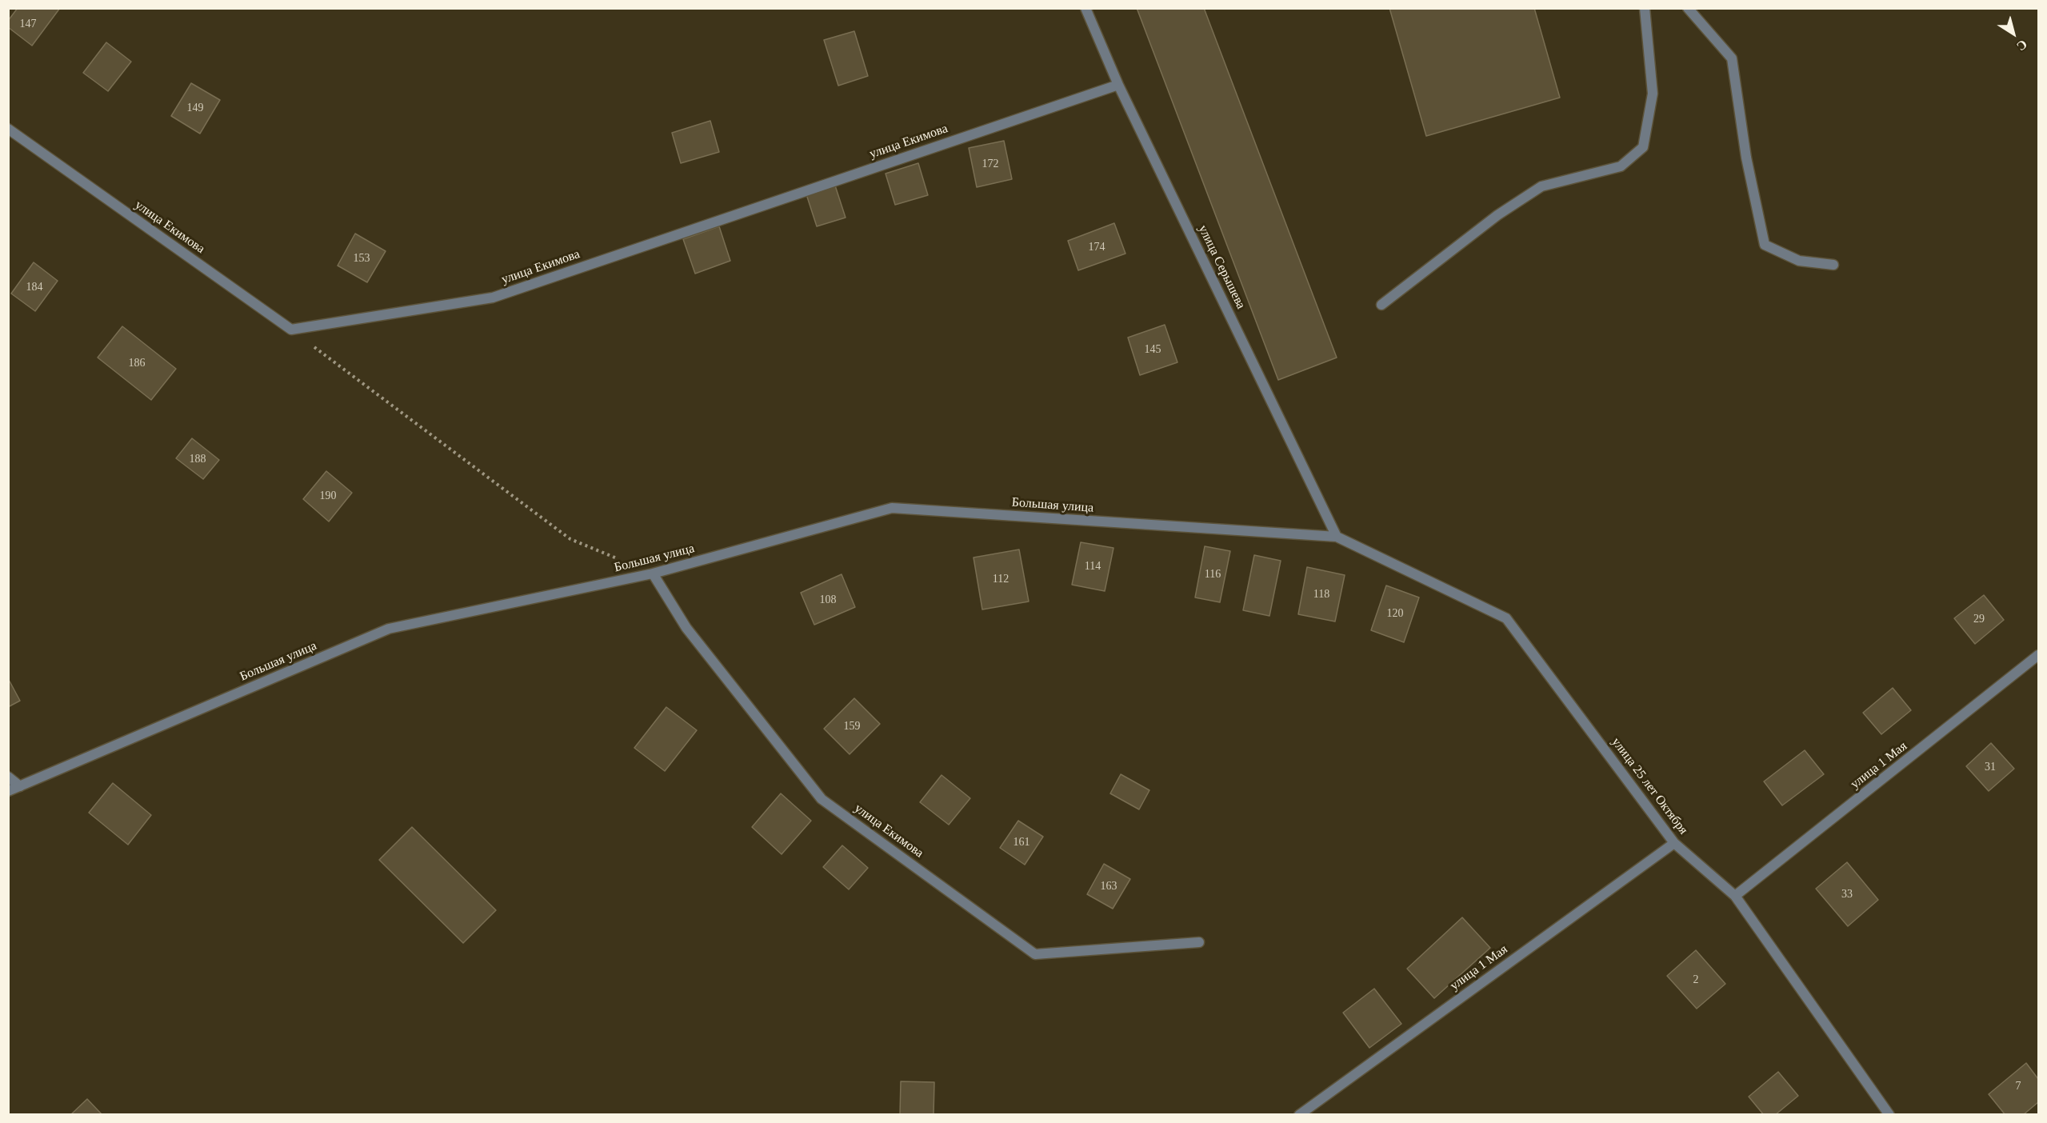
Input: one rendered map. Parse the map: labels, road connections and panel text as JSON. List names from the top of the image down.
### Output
{
  "streets": {
    "street": [
      "улица Екимова",
      "улица Серышева",
      "Большая улица",
      "улица 1 Мая",
      "улица 25 лет Октября"
    ]
  },
  "crossings": [
    ["улица Екимова", "улица Серышева"],
    ["улица Екимова", "Большая улица"],
    ["улица Серышева", "Большая улица"],
    ["улица Серышева", "улица 25 лет Октября"],
    ["Большая улица", "улица 25 лет Октября"],
    ["улица 1 Мая", "улица 25 лет Октября"]
  ],
  "house_numbers": [
    "147",
    "149",
    "172",
    "174",
    "153",
    "184",
    "145",
    "186",
    "188",
    "190",
    "114",
    "116",
    "112",
    "118",
    "108",
    "120",
    "29",
    "159",
    "31",
    "161",
    "163",
    "33",
    "2",
    "7"
  ],
  "north": "bottom right"
}
